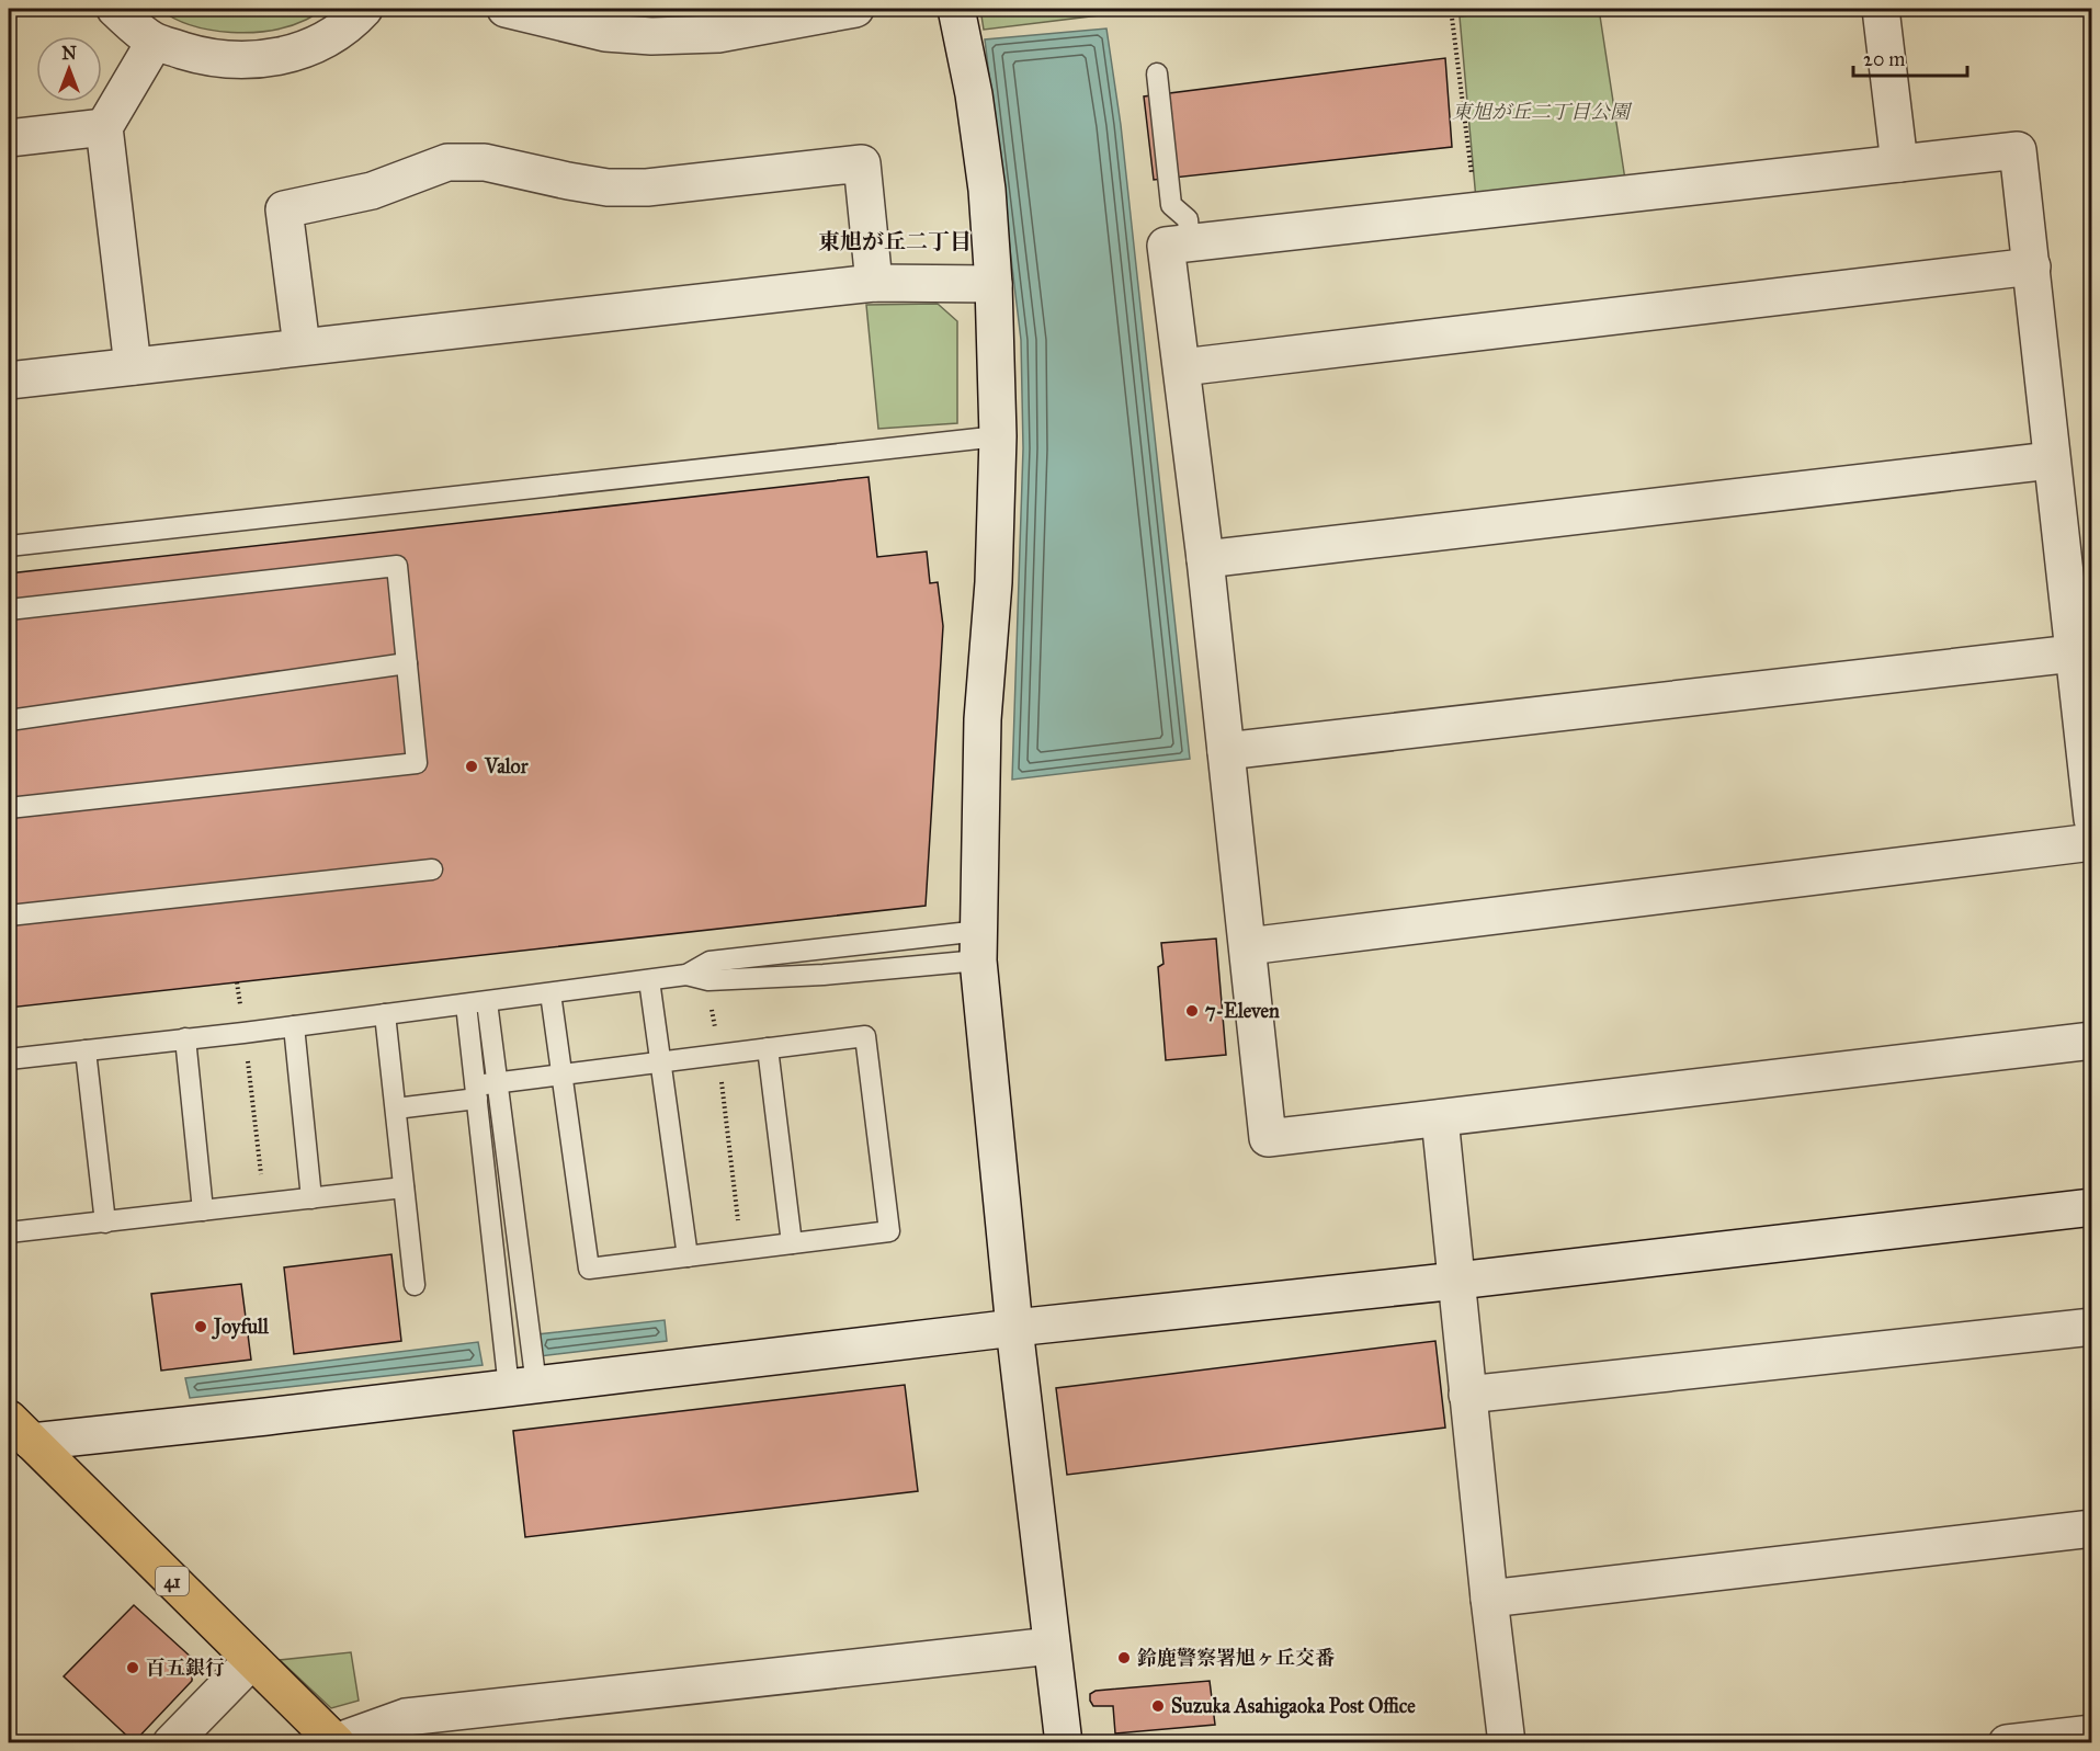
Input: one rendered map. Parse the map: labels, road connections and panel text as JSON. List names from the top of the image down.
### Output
{
  "streets": {
    "main road": ["41"]
  },
  "districts": ["東旭が丘二丁目"],
  "parks": ["東旭が丘二丁目公園"],
  "places": [
    "Valor",
    "7-Eleven",
    "Joyfull",
    "鈴鹿警察署旭ヶ丘交番",
    "百五銀行",
    "Suzuka Asahigaoka Post Office"
  ],
  "scale_bar": "20 m",
  "north": "top"
}
